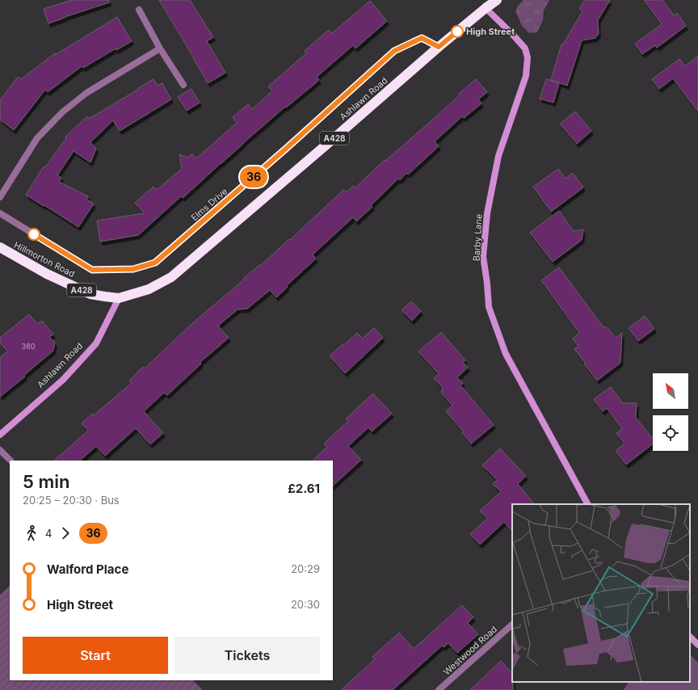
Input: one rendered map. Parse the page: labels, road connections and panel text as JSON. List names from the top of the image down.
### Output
{
  "streets": {
    "highway": ["Ashlawn Road", "A428", "Hillmorton Road"],
    "street": ["Elms Drive", "Barby Lane", "Westwood Road"]
  },
  "crossings": [
    ["Ashlawn Road", "Elms Drive"],
    ["Ashlawn Road", "Barby Lane"],
    ["Ashlawn Road", "Hillmorton Road"]
  ],
  "places": ["High Street"],
  "lines": ["bus line 36"],
  "house_numbers": ["360"],
  "north": "top left",
  "page": {
    "on_map": "36",
    "heading": ["5 min", "20:25 – 20:30 · Bus", "£2.61"],
    "legs": ["4", "36"],
    "list": [
      {
        "name": "Walford Place",
        "value": "20:29"
      },
      {
        "name": "High Street",
        "value": "20:30"
      }
    ],
    "buttons": ["Start", "Tickets"]
  }
}
